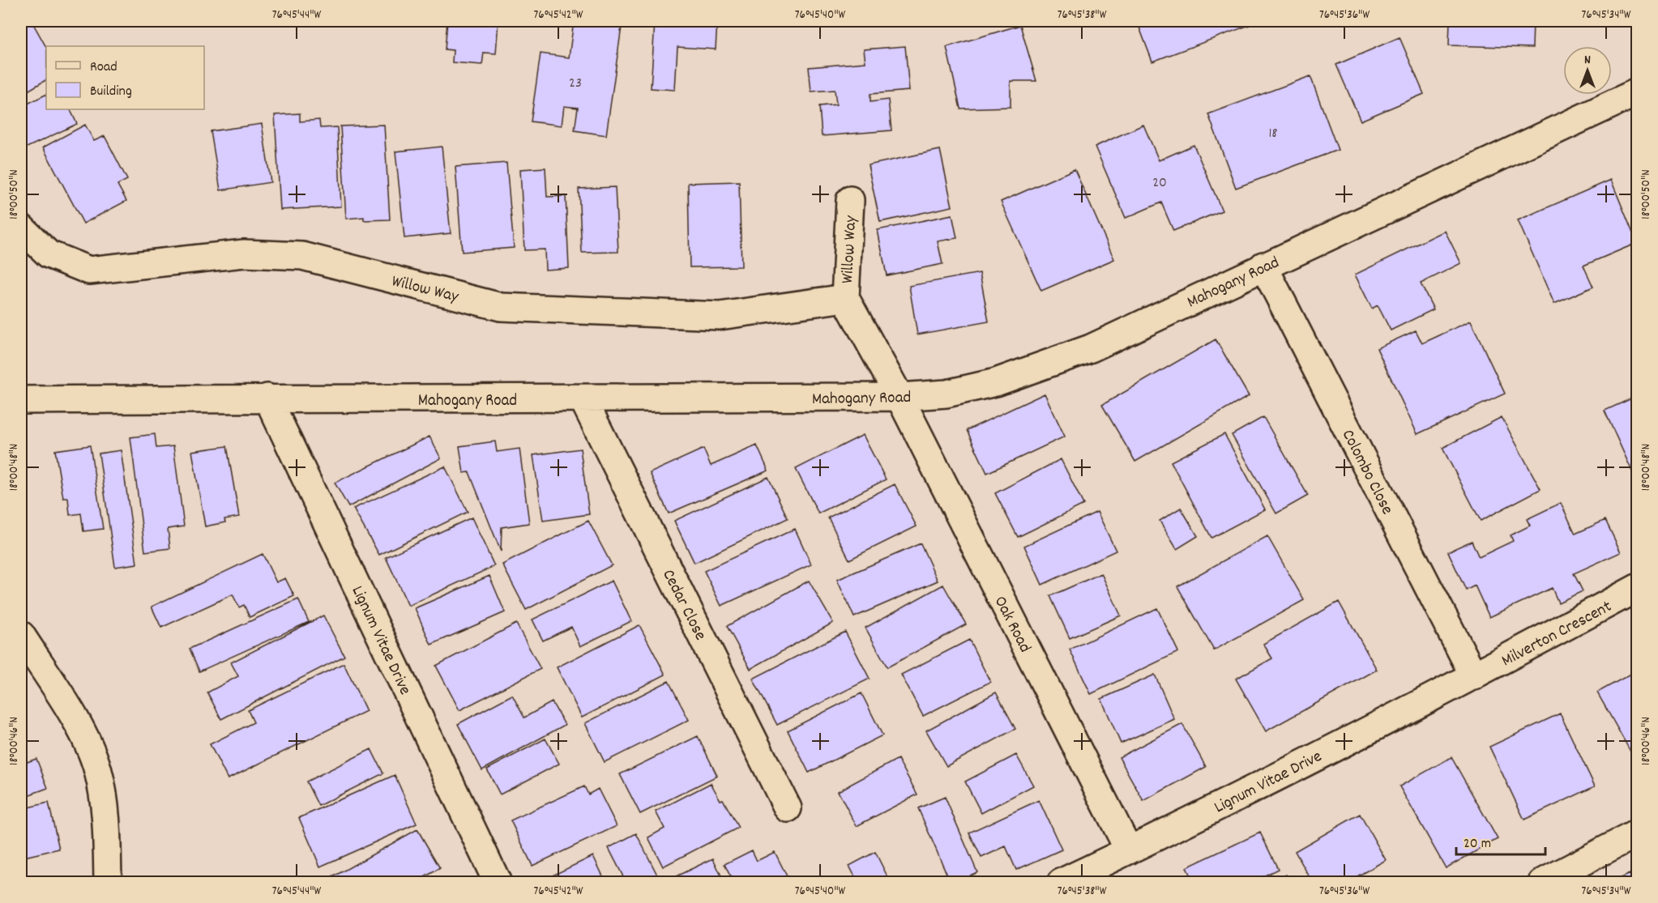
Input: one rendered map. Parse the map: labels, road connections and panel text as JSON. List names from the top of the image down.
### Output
{
  "streets": {
    "street": [
      "Willow Way",
      "Mahogany Road",
      "Colombo Close",
      "Cedar Close",
      "Oak Road",
      "Milverton Crescent",
      "Lignum Vitae Drive"
    ]
  },
  "crossings": [
    ["Willow Way", "Mahogany Road"],
    ["Willow Way", "Oak Road"],
    ["Mahogany Road", "Colombo Close"],
    ["Mahogany Road", "Cedar Close"],
    ["Mahogany Road", "Oak Road"],
    ["Mahogany Road", "Lignum Vitae Drive"],
    ["Colombo Close", "Milverton Crescent"],
    ["Colombo Close", "Lignum Vitae Drive"],
    ["Oak Road", "Lignum Vitae Drive"],
    ["Milverton Crescent", "Lignum Vitae Drive"]
  ],
  "house_numbers": ["23", "18", "20"],
  "legend": ["Road", "Building"],
  "scale_bar": "20 m",
  "north": "top",
  "coordinates": [
    "76°45'44\"W",
    "76°45'42\"W",
    "76°45'40\"W",
    "76°45'38\"W",
    "76°45'36\"W",
    "76°45'34\"W",
    "18°00'50\"N",
    "18°00'48\"N",
    "18°00'46\"N"
  ]
}
